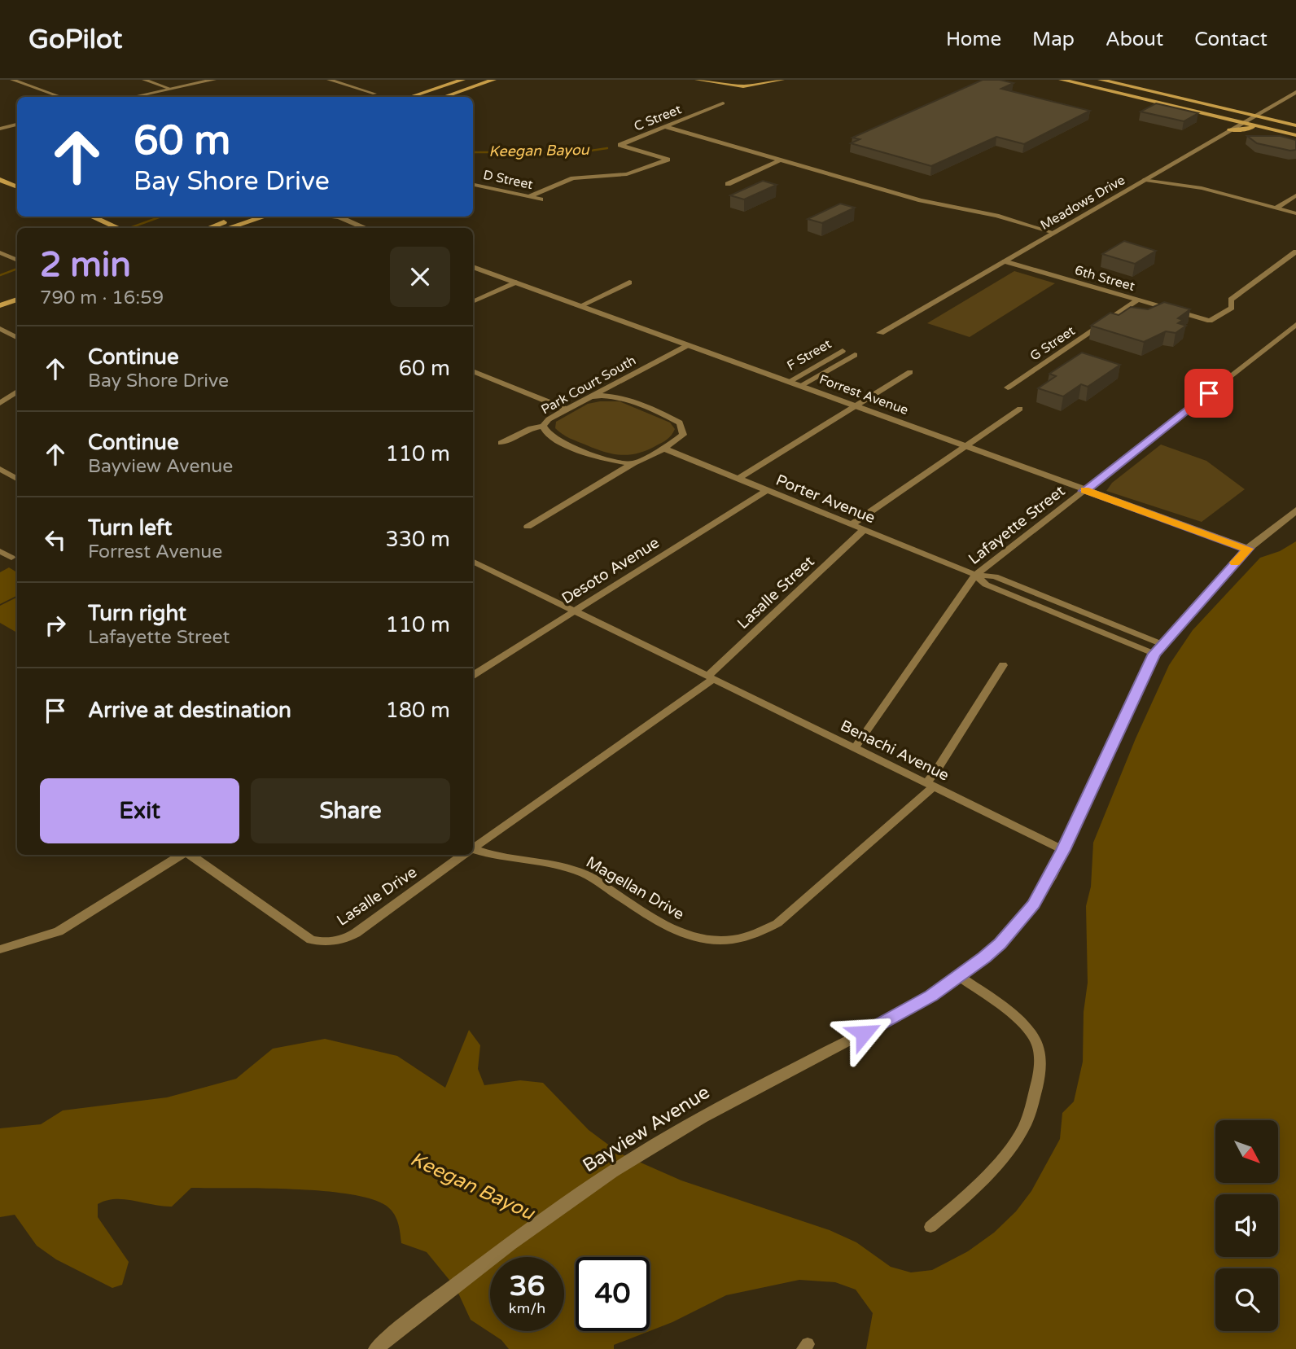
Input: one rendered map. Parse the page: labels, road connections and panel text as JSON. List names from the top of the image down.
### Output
{
  "streets": {
    "street": [
      "C Street",
      "D Street",
      "Meadows Drive",
      "6th Street",
      "G Street",
      "F Street",
      "Park Court South",
      "Forrest Avenue",
      "Porter Avenue",
      "Lafayette Street",
      "Desoto Avenue",
      "Lasalle Street",
      "Benachi Avenue",
      "Magellan Drive",
      "Lasalle Drive",
      "Bayview Avenue"
    ]
  },
  "crossings": [
    ["C Street", "D Street"],
    ["Meadows Drive", "6th Street"],
    ["6th Street", "G Street"],
    ["F Street", "Forrest Avenue"],
    ["Park Court South", "Forrest Avenue"],
    ["Forrest Avenue", "Lafayette Street"],
    ["Porter Avenue", "Lafayette Street"],
    ["Porter Avenue", "Desoto Avenue"],
    ["Porter Avenue", "Lasalle Street"],
    ["Lafayette Street", "Benachi Avenue"],
    ["Desoto Avenue", "Benachi Avenue"],
    ["Lasalle Street", "Benachi Avenue"],
    ["Lasalle Street", "Lasalle Drive"],
    ["Benachi Avenue", "Magellan Drive"],
    ["Benachi Avenue", "Lasalle Drive"],
    ["Benachi Avenue", "Bayview Avenue"]
  ],
  "water": ["Keegan Bayou"],
  "north": "bottom right",
  "page": {
    "header": "GoPilot",
    "nav": [
      "Home",
      "Map",
      "About",
      "Contact"
    ],
    "turn": ["60 m", "Bay Shore Drive"],
    "heading": ["2 min", "790 m · 16:59"],
    "list": [
      {
        "name": "Continue",
        "note": "Bay Shore Drive",
        "value": "60 m"
      },
      {
        "name": "Continue",
        "note": "Bayview Avenue",
        "value": "110 m"
      },
      {
        "name": "Turn left",
        "note": "Forrest Avenue",
        "value": "330 m"
      },
      {
        "name": "Turn right",
        "note": "Lafayette Street",
        "value": "110 m"
      },
      {
        "name": "Arrive at destination",
        "value": "180 m"
      }
    ],
    "buttons": ["Exit", "Share"],
    "speed": "36 km/h",
    "limit": "40"
  }
}
